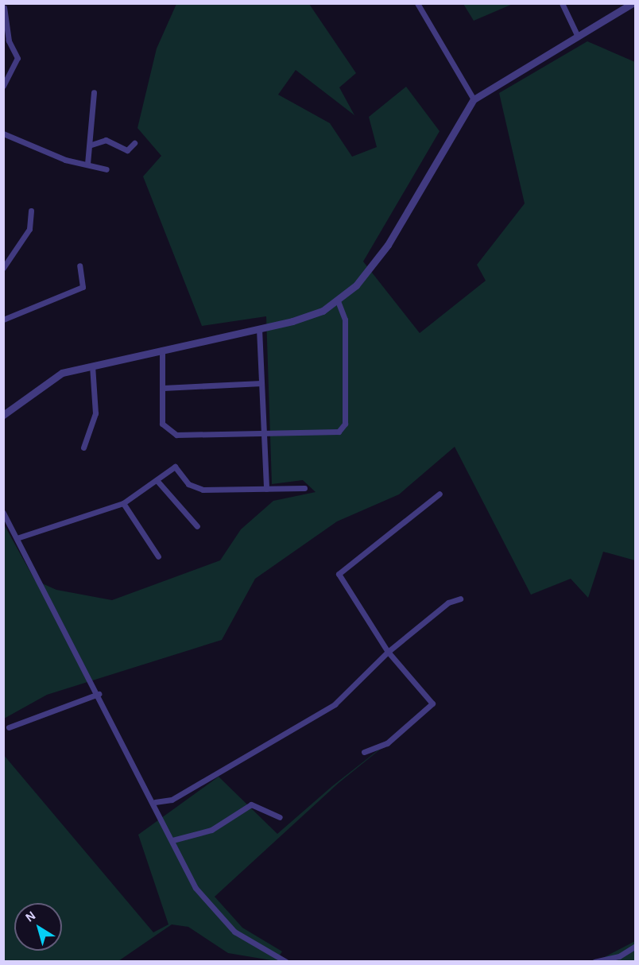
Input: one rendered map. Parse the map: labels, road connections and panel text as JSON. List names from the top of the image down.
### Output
{
  "north": "top left"
}
